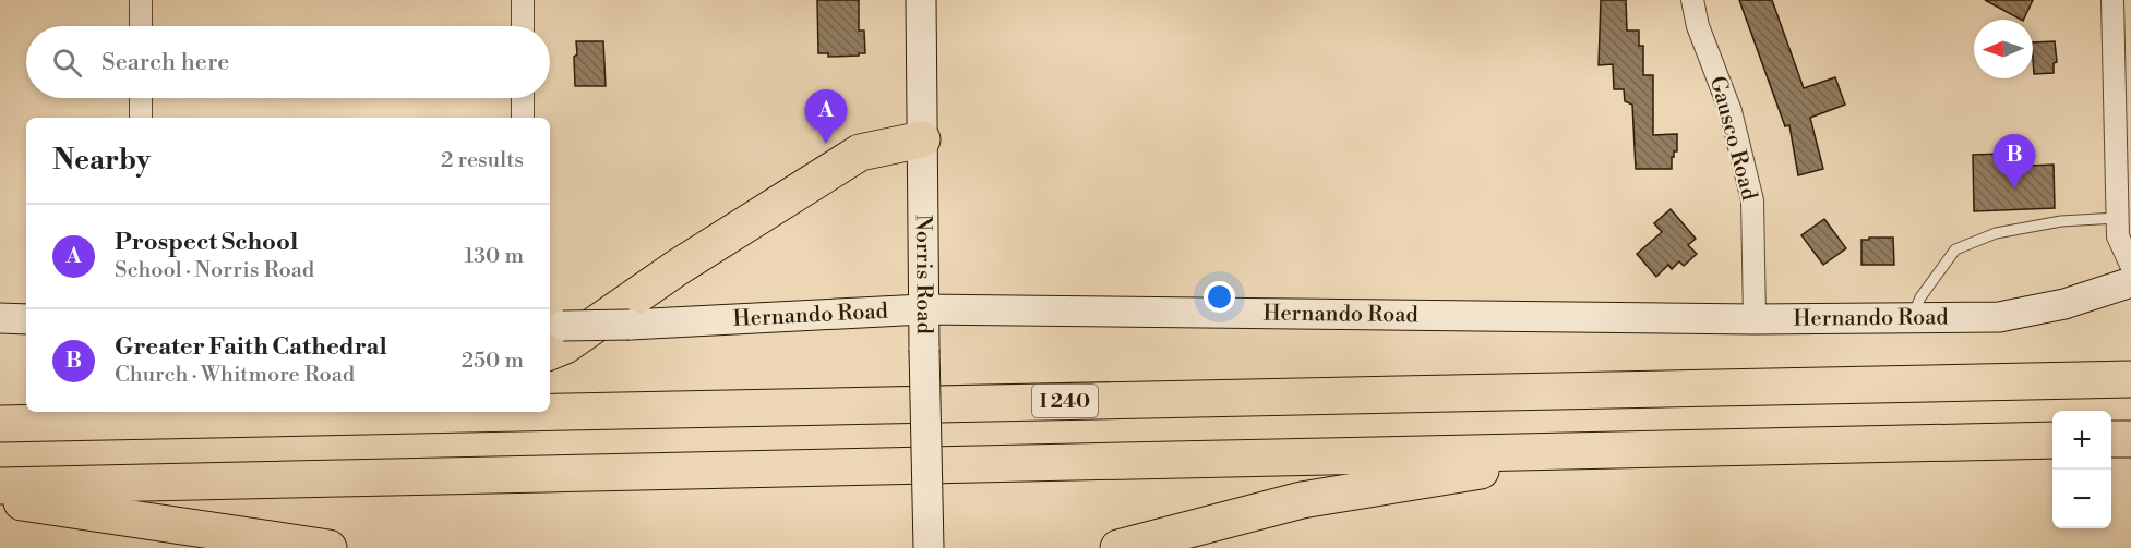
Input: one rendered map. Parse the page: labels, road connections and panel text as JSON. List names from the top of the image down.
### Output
{
  "streets": {
    "highway": ["I 240"],
    "main road": ["Norris Road", "Hernando Road"],
    "street": ["Gausco Road"]
  },
  "crossings": [
    ["Gausco Road", "Hernando Road"],
    ["Norris Road", "Hernando Road"]
  ],
  "north": "left",
  "page": {
    "search": "Search here",
    "pins": ["A", "B"],
    "heading": ["Nearby", "2 results"],
    "list": [
      {
        "mark": "A",
        "name": "Prospect School",
        "note": "School · Norris Road",
        "value": "130 m"
      },
      {
        "mark": "B",
        "name": "Greater Faith Cathedral",
        "note": "Church · Whitmore Road",
        "value": "250 m"
      }
    ],
    "map_buttons": ["+", "−"]
  }
}
